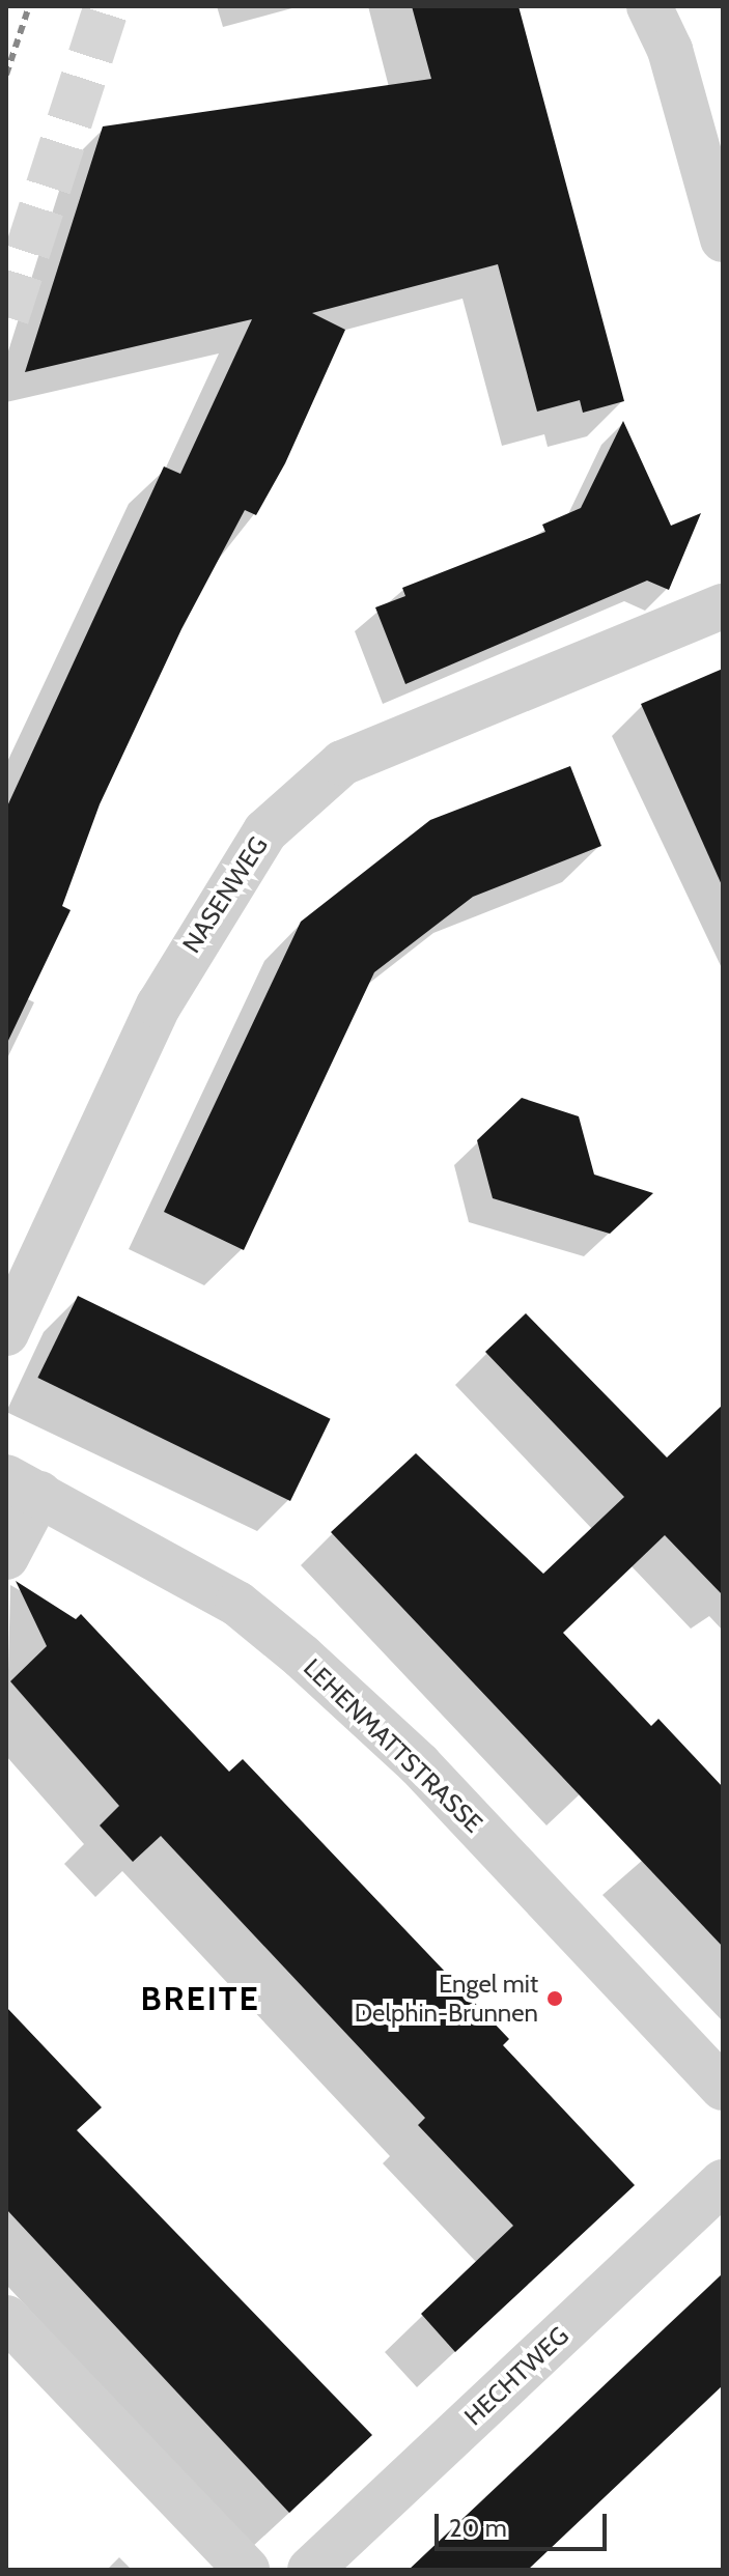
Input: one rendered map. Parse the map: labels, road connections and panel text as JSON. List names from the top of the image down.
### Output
{
  "streets": {
    "street": ["NASENWEG", "LEHENMATTSTRASSE", "HECHTWEG"]
  },
  "districts": ["BREITE"],
  "places": ["Engel mit Delphin-Brunnen"],
  "scale_bar": "20 m"
}
